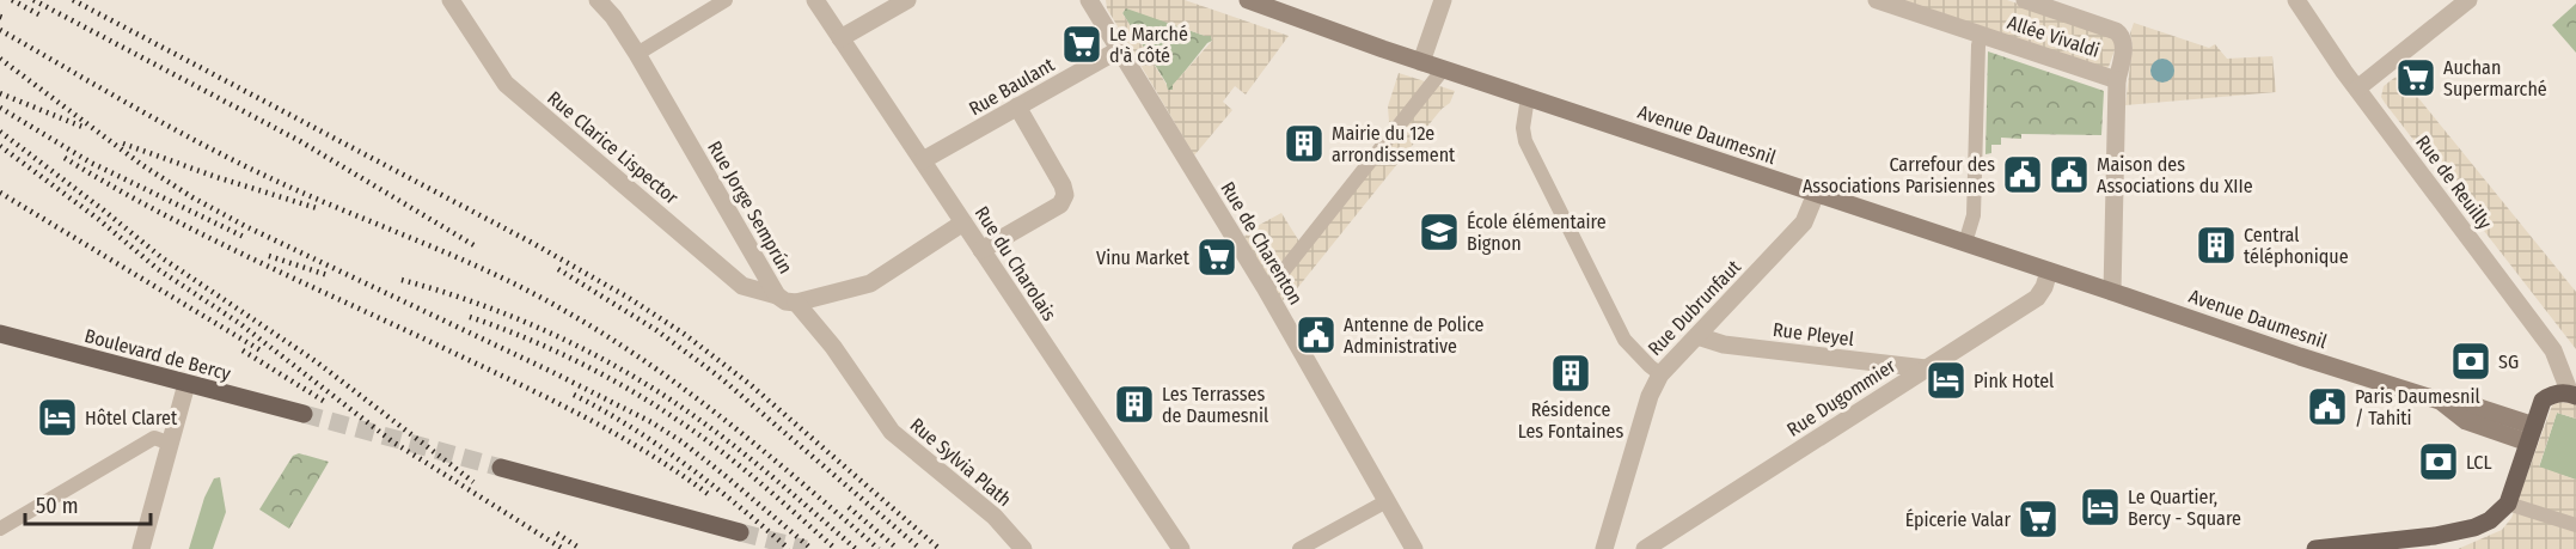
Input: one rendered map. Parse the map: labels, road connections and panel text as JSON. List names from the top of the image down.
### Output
{
  "streets": {
    "main road": ["Avenue Daumesnil", "Boulevard de Bercy"],
    "street": [
      "Allée Vivaldi",
      "Rue Baulant",
      "Rue Clarice Lispector",
      "Rue de Reuilly",
      "Rue Jorge Semprún",
      "Rue de Charenton",
      "Rue du Charolais",
      "Rue Dubrunfaut",
      "Rue Pleyel",
      "Rue Dugommier",
      "Rue Sylvia Plath"
    ]
  },
  "crossings": [
    ["Rue Baulant", "Rue de Charenton"],
    ["Rue Baulant", "Rue du Charolais"],
    ["Avenue Daumesnil", "Rue Dubrunfaut"],
    ["Avenue Daumesnil", "Rue Dugommier"],
    ["Rue Clarice Lispector", "Rue Jorge Semprún"],
    ["Rue Jorge Semprún", "Rue Sylvia Plath"],
    ["Rue Dubrunfaut", "Rue Pleyel"],
    ["Rue Pleyel", "Rue Dugommier"]
  ],
  "places": {
    "supermarket": [
      "Le Marché d'à côté",
      "Auchan Supermarché",
      "Vinu Market",
      "Épicerie Valar"
    ],
    "building": [
      "Mairie du 12e arrondissement",
      "Central téléphonique",
      "Résidence Les Fontaines",
      "Les Terrasses de Daumesnil"
    ],
    "public building": [
      "Carrefour des Associations Parisiennes",
      "Maison des Associations du XIIe",
      "Antenne de Police Administrative",
      "Paris Daumesnil / Tahiti"
    ],
    "school or university": ["École élémentaire Bignon"],
    "bank": ["SG", "LCL"],
    "hotel": ["Pink Hotel", "Hôtel Claret", "Le Quartier, Bercy - Square"]
  },
  "scale_bar": "50 m"
}
